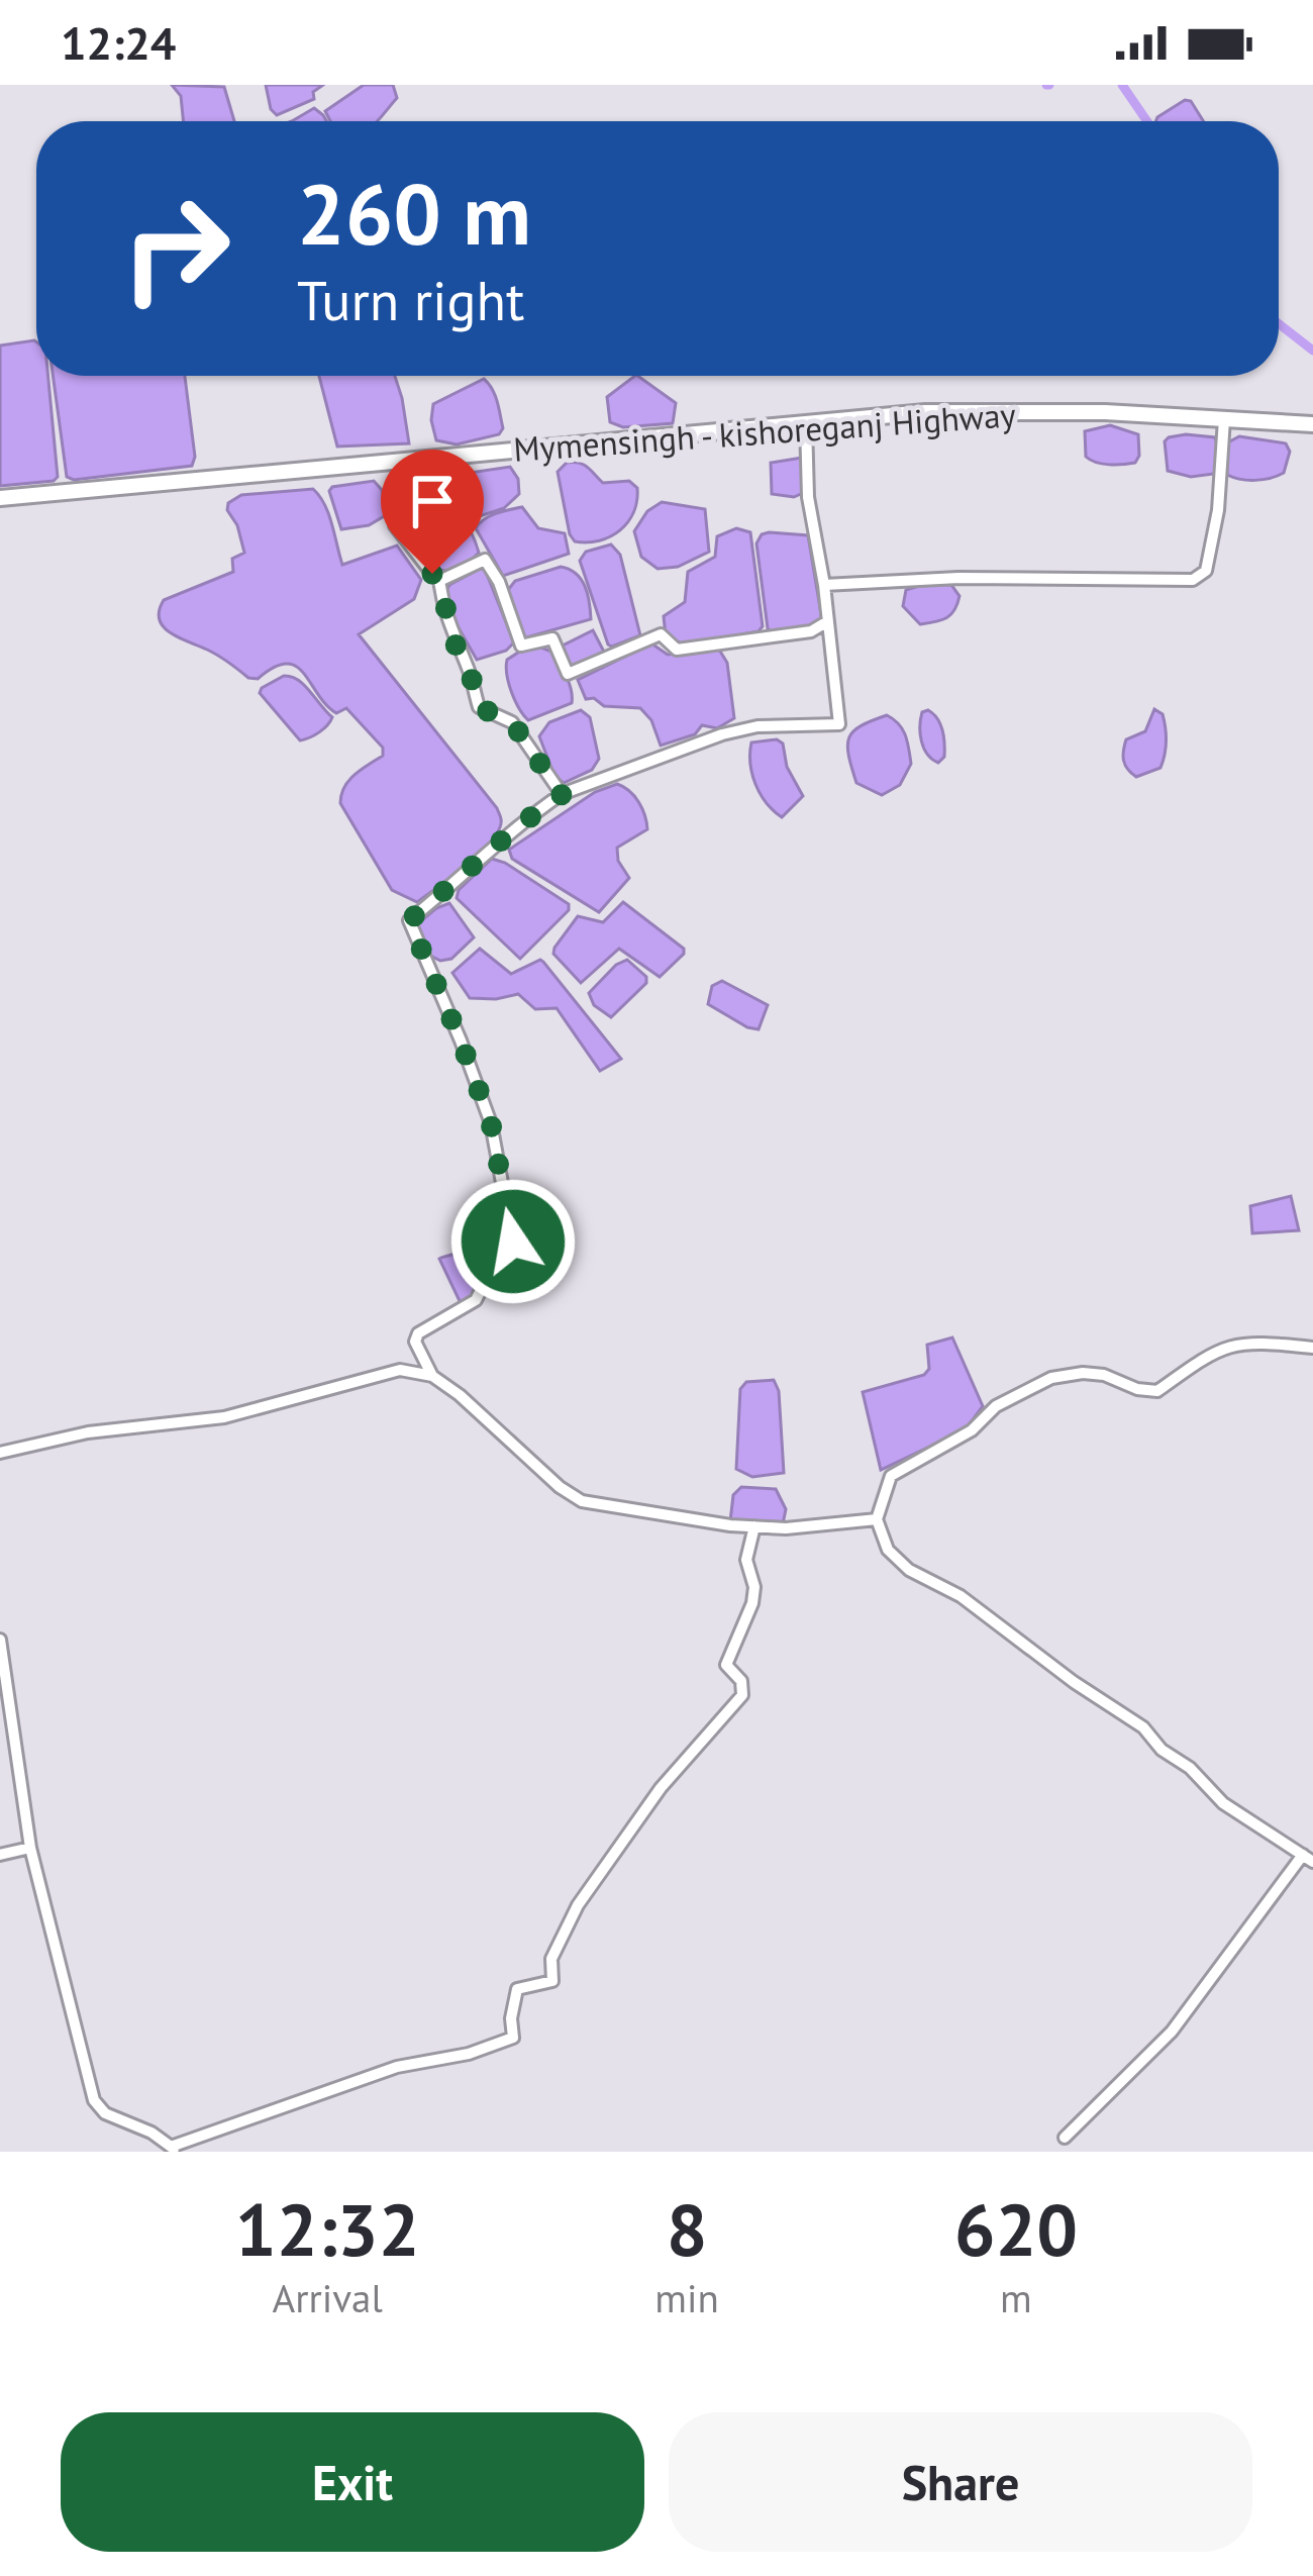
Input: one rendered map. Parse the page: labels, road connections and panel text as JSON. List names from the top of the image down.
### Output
{
  "streets": {
    "main road": ["Mymensingh - kishoreganj Highway"]
  },
  "page": {
    "status": "12:24",
    "turn": ["260 m", "Turn right"],
    "eta": [
      "12:32",
      "Arrival",
      "8",
      "min",
      "620",
      "m"
    ],
    "buttons": ["Exit", "Share"]
  }
}
